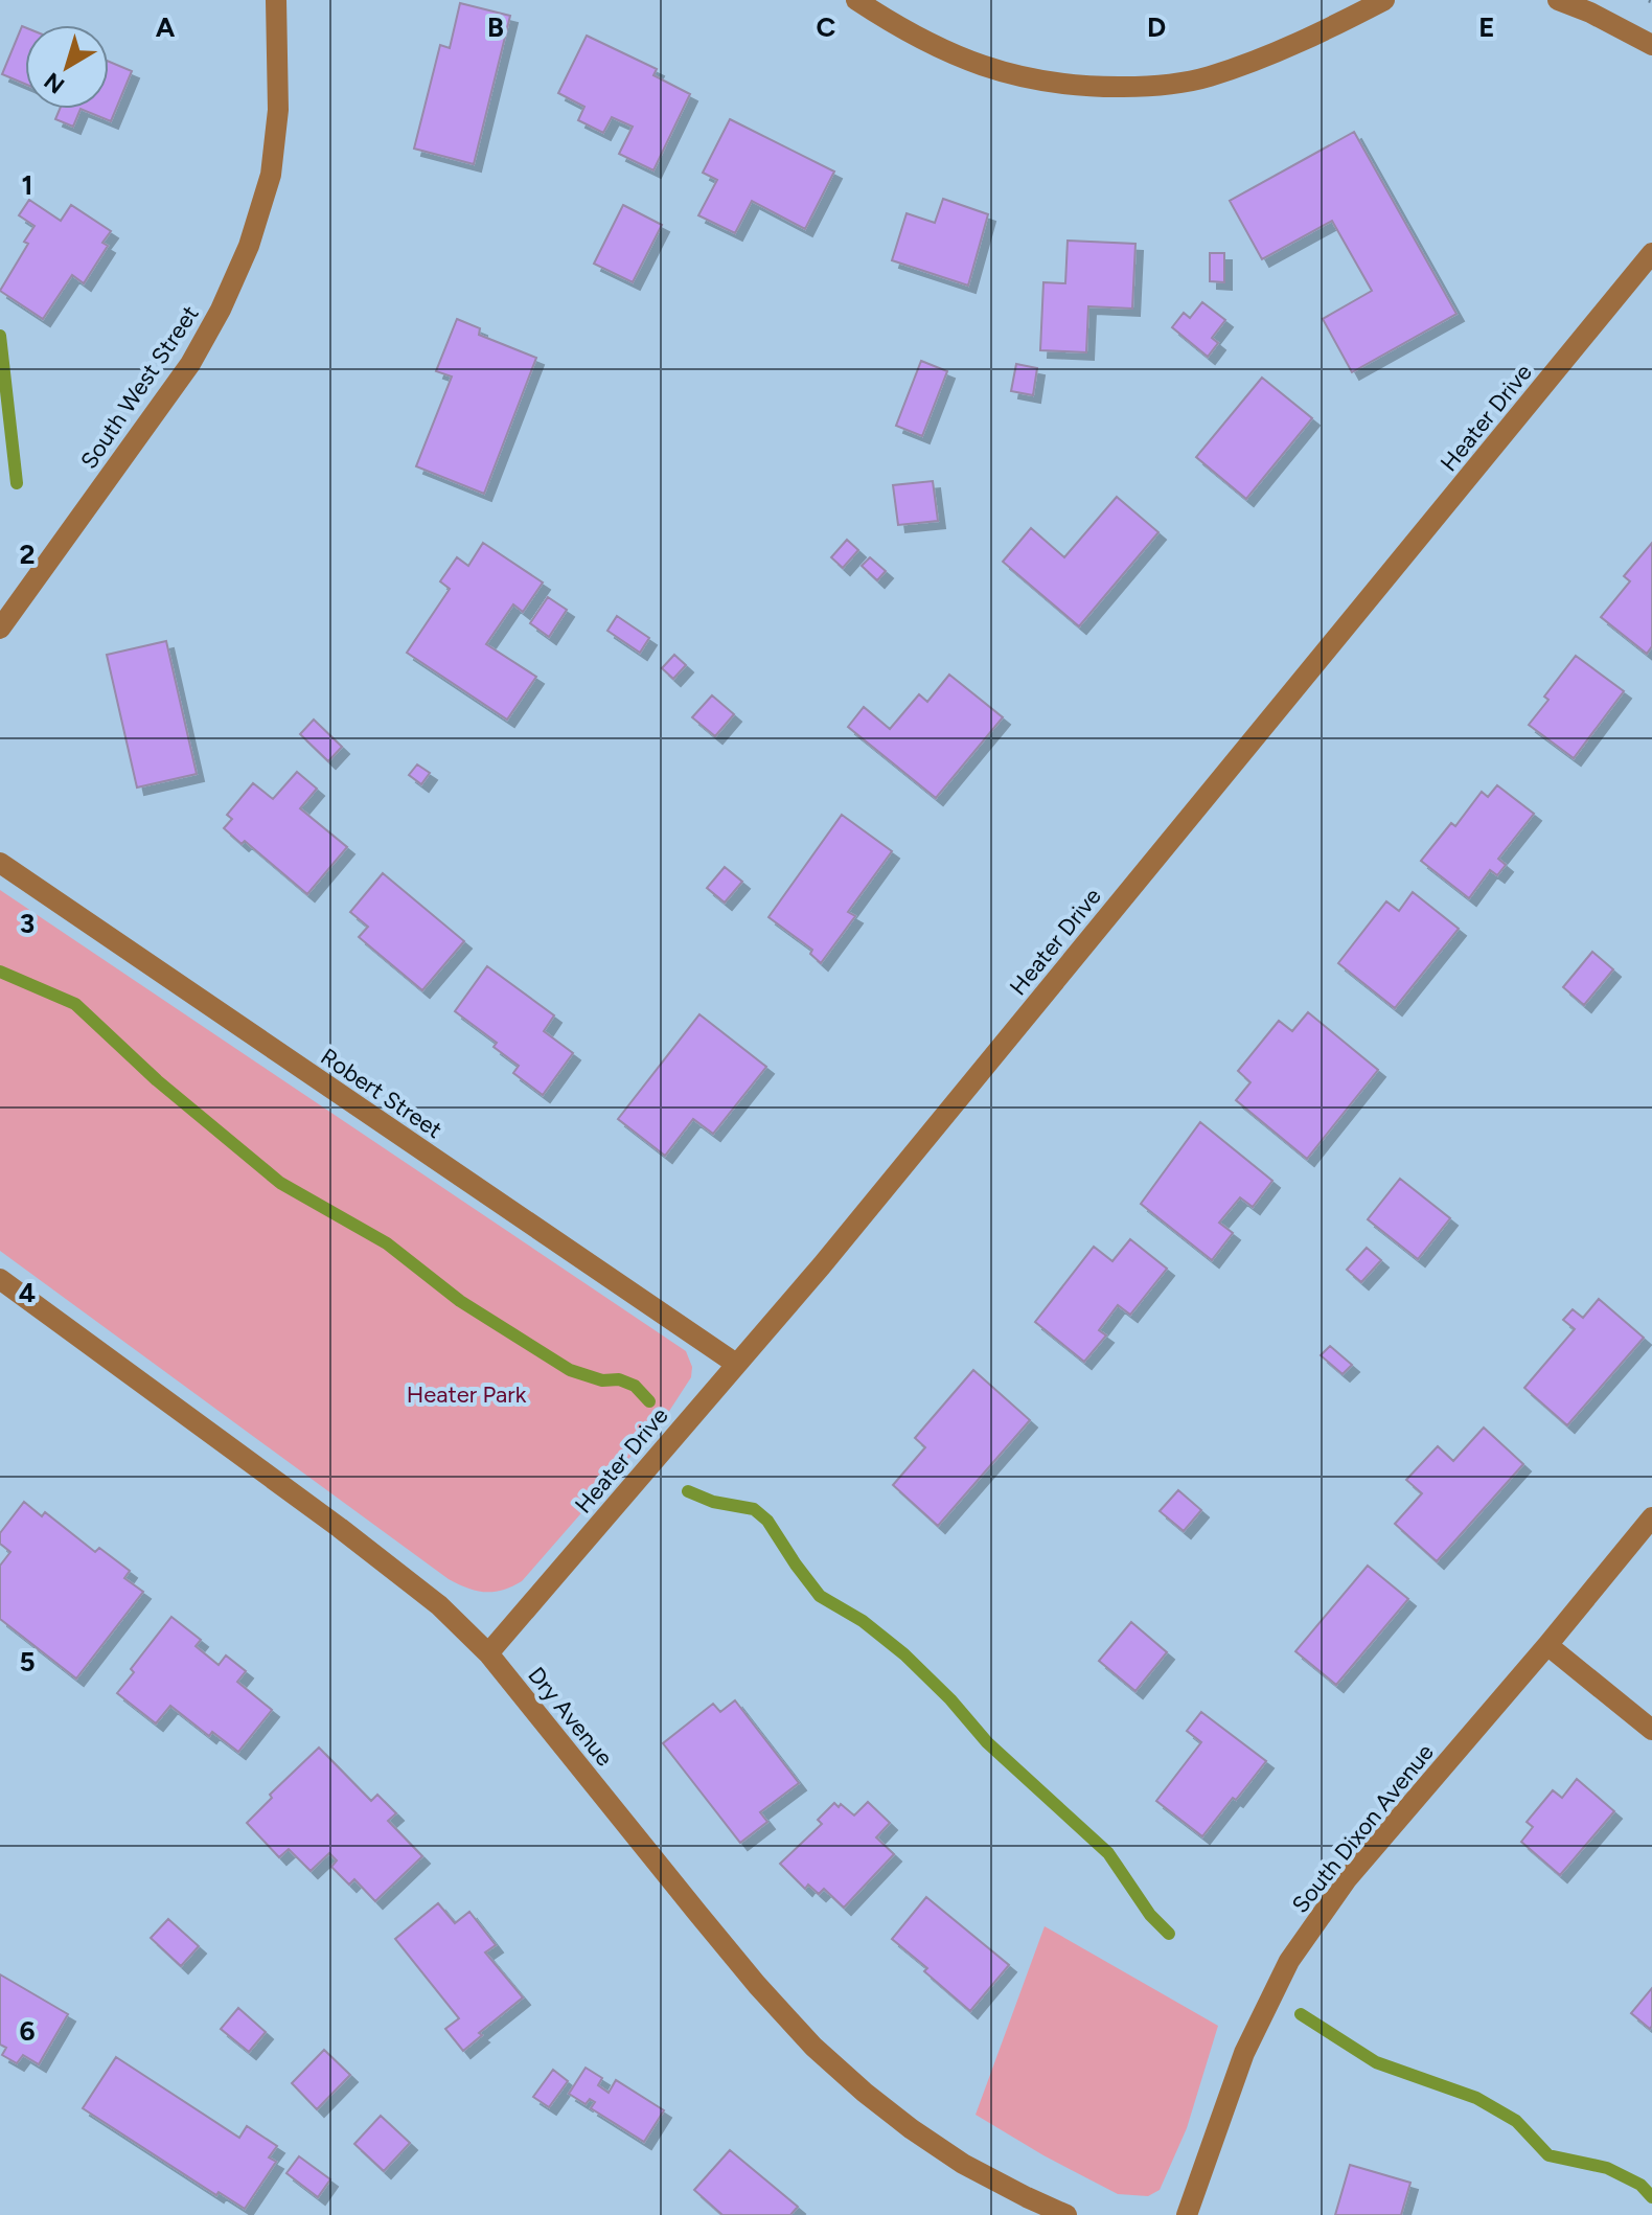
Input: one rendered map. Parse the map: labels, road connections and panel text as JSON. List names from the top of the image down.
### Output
{
  "streets": {
    "street": [
      "South West Street",
      "Heater Drive",
      "Robert Street",
      "Dry Avenue",
      "South Dixon Avenue"
    ]
  },
  "crossings": [
    ["Heater Drive", "Robert Street"],
    ["Heater Drive", "Dry Avenue"]
  ],
  "parks": ["Heater Park"],
  "north": "bottom left",
  "grid": {
    "columns": [
      "A",
      "B",
      "C",
      "D",
      "E"
    ],
    "rows": [
      "1",
      "2",
      "3",
      "4",
      "5",
      "6"
    ]
  }
}
